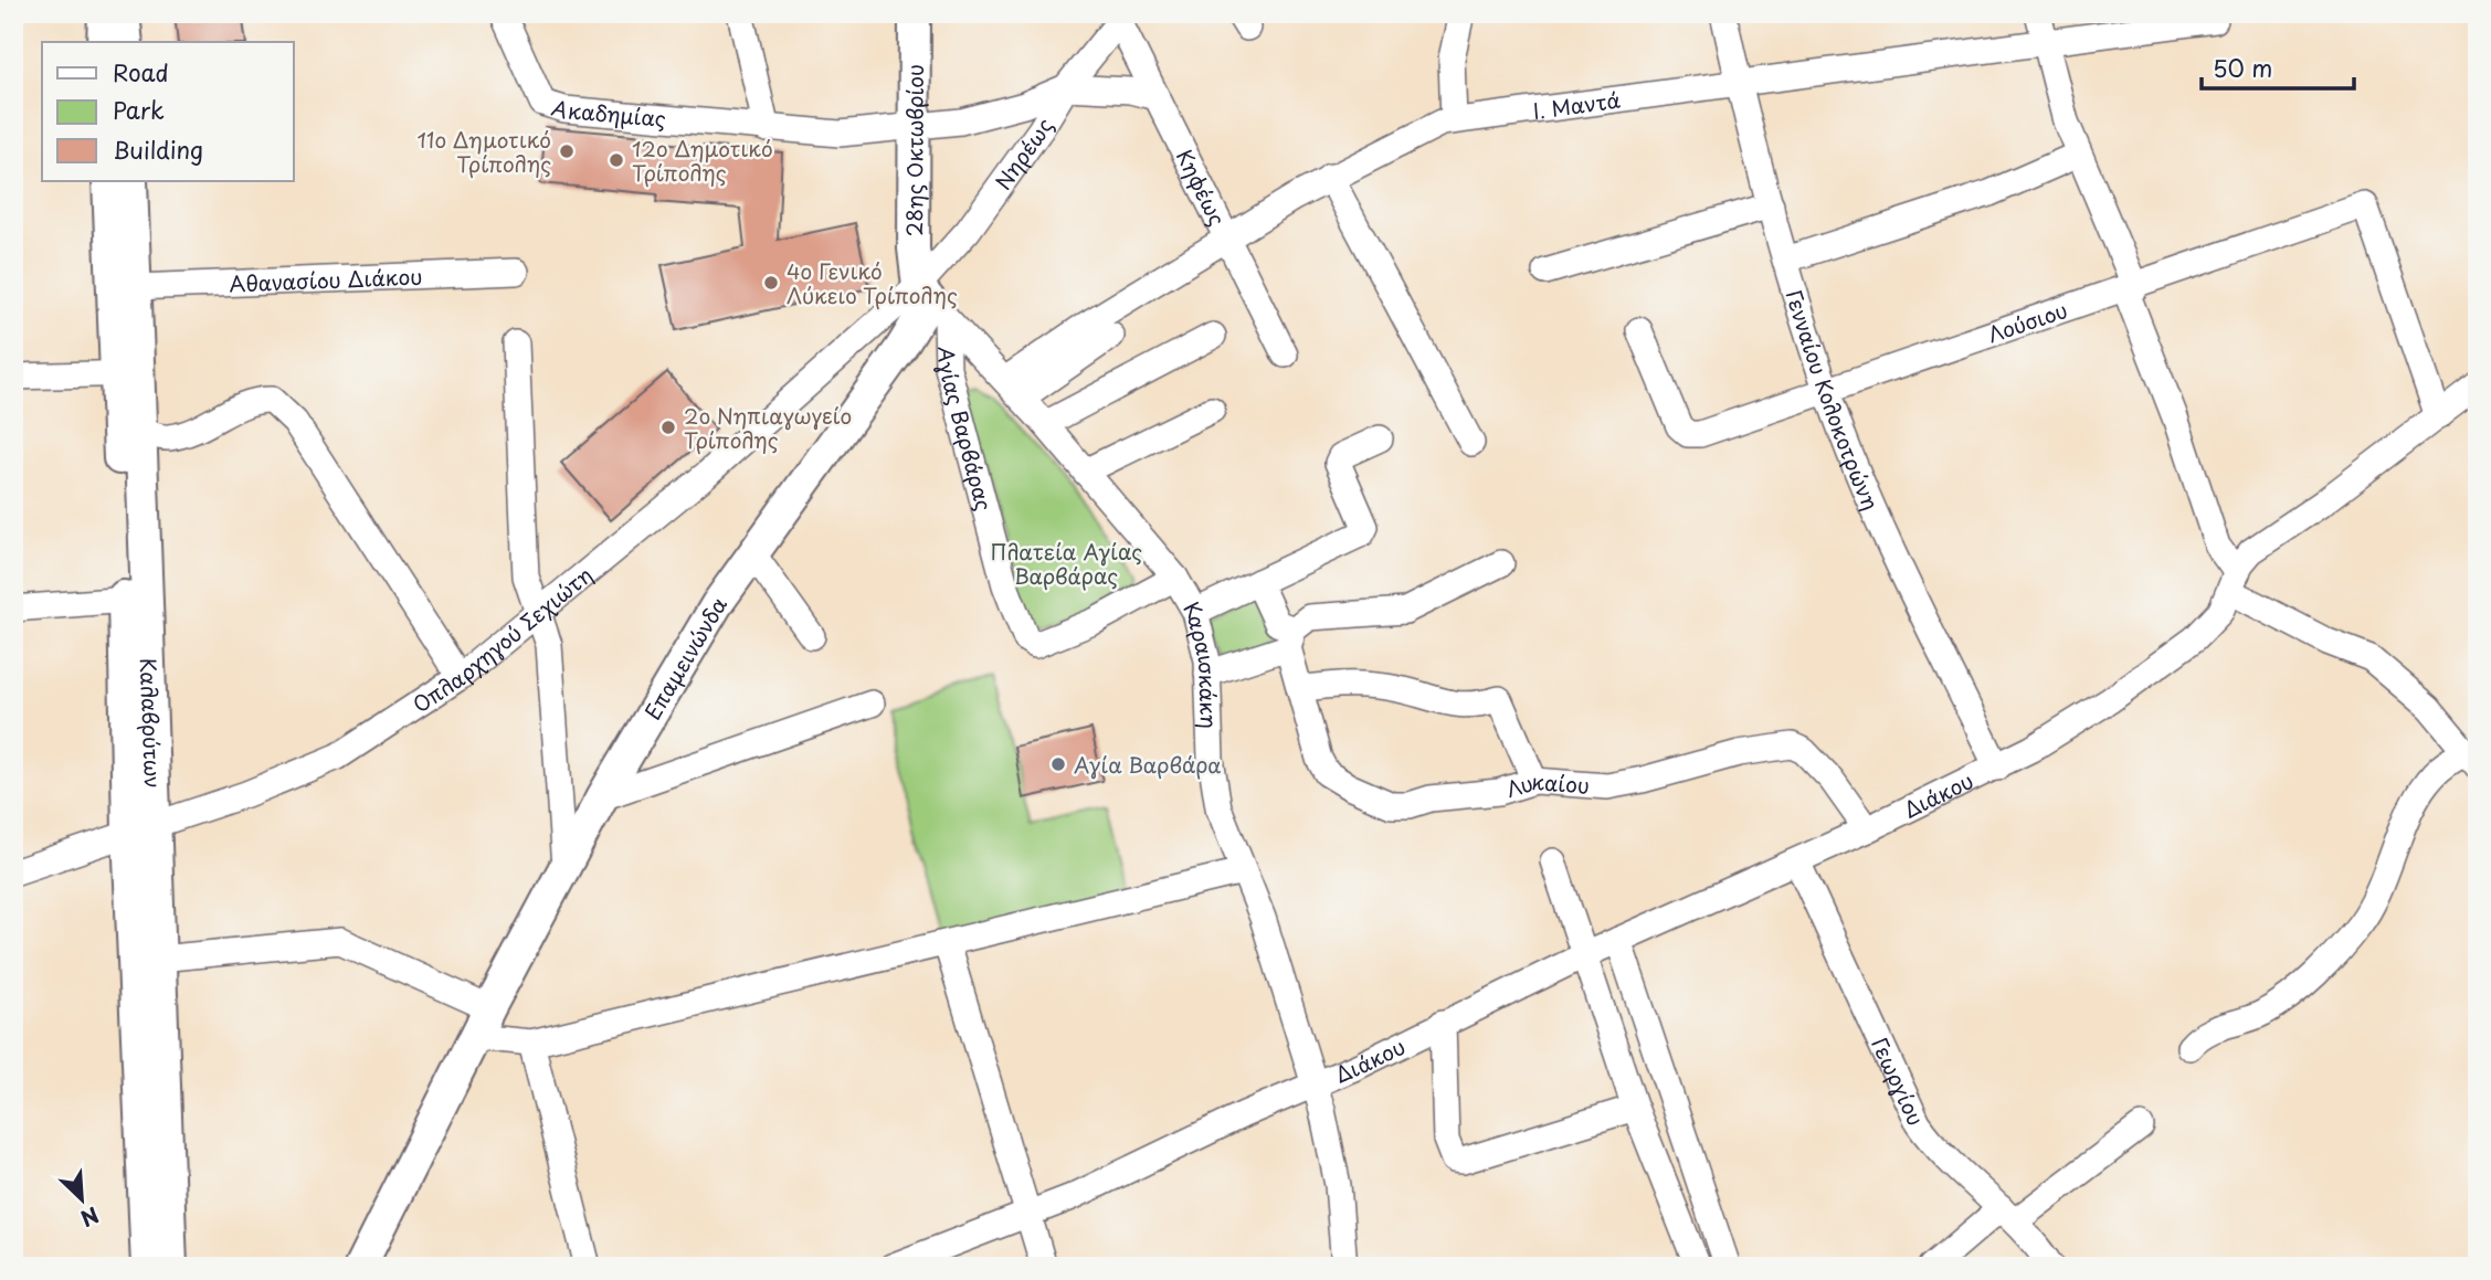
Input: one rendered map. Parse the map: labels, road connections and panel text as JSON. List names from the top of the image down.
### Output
{
  "streets": {
    "main road": ["28ης Οκτωβρίου", "Επαμεινώνδα", "Καλαβρύτων"],
    "street": [
      "Ι. Μαντά",
      "Ακαδημίας",
      "Νηρέως",
      "Κηφέως",
      "Αθανασίου Διάκου",
      "Λούσιου",
      "Γενναίου Κολοκοτρώνη",
      "Αγίας Βαρβάρας",
      "Οπλαρχηγού Σεχιώτη",
      "Καραισκάκη",
      "Λυκαίου",
      "Διάκου",
      "Γεωργίου"
    ]
  },
  "crossings": [
    ["Ι. Μαντά", "Κηφέως"],
    ["Ι. Μαντά", "Γενναίου Κολοκοτρώνη"],
    ["Ι. Μαντά", "Καραισκάκη"],
    ["Ακαδημίας", "28ης Οκτωβρίου"],
    ["Ακαδημίας", "Νηρέως"],
    ["28ης Οκτωβρίου", "Νηρέως"],
    ["28ης Οκτωβρίου", "Αγίας Βαρβάρας"],
    ["28ης Οκτωβρίου", "Οπλαρχηγού Σεχιώτη"],
    ["28ης Οκτωβρίου", "Επαμεινώνδα"],
    ["28ης Οκτωβρίου", "Καραισκάκη"],
    ["Νηρέως", "Κηφέως"],
    ["Νηρέως", "Αγίας Βαρβάρας"],
    ["Νηρέως", "Οπλαρχηγού Σεχιώτη"],
    ["Νηρέως", "Επαμεινώνδα"],
    ["Νηρέως", "Καραισκάκη"],
    ["Αθανασίου Διάκου", "Καλαβρύτων"],
    ["Λούσιου", "Γενναίου Κολοκοτρώνη"],
    ["Λούσιου", "Διάκου"],
    ["Γενναίου Κολοκοτρώνη", "Διάκου"],
    ["Αγίας Βαρβάρας", "Οπλαρχηγού Σεχιώτη"],
    ["Αγίας Βαρβάρας", "Επαμεινώνδα"],
    ["Αγίας Βαρβάρας", "Καραισκάκη"],
    ["Οπλαρχηγού Σεχιώτη", "Επαμεινώνδα"],
    ["Οπλαρχηγού Σεχιώτη", "Καραισκάκη"],
    ["Οπλαρχηγού Σεχιώτη", "Καλαβρύτων"],
    ["Επαμεινώνδα", "Καραισκάκη"],
    ["Καραισκάκη", "Διάκου"],
    ["Λυκαίου", "Διάκου"],
    ["Διάκου", "Γεωργίου"]
  ],
  "parks": ["Πλατεία Αγίας Βαρβάρας"],
  "places": [
    "11ο Δημοτικό Τρίπολης",
    "12ο Δημοτικό Τρίπολης",
    "4ο Γενικό Λύκειο Τρίπολης",
    "2ο Νηπιαγωγείο Τρίπολης",
    "Αγία Βαρβάρα"
  ],
  "legend": ["Road", "Park", "Building"],
  "scale_bar": "50 m",
  "north": "bottom right"
}
